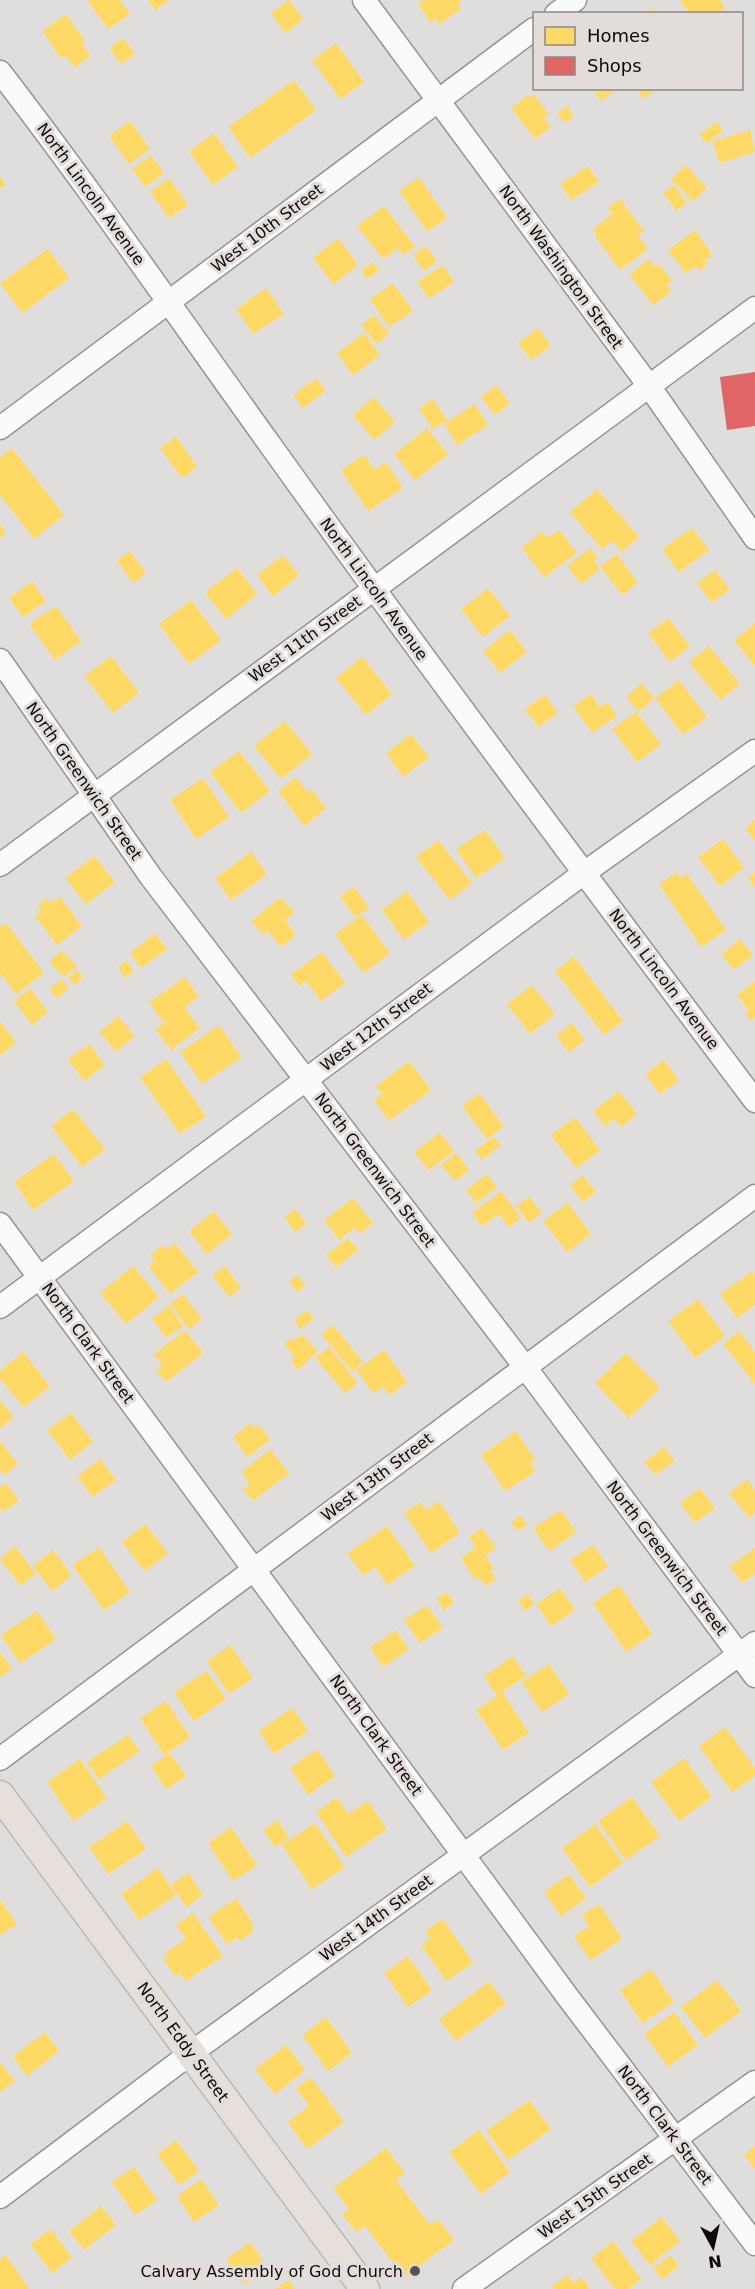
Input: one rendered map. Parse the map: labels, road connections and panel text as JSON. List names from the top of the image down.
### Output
{
  "streets": {
    "main road": ["North Eddy Street"],
    "street": [
      "North Lincoln Avenue",
      "West 10th Street",
      "North Washington Street",
      "West 11th Street",
      "North Greenwich Street",
      "West 12th Street",
      "North Clark Street",
      "West 13th Street",
      "West 14th Street",
      "West 15th Street"
    ]
  },
  "crossings": [
    ["North Lincoln Avenue", "West 10th Street"],
    ["North Lincoln Avenue", "West 11th Street"],
    ["North Lincoln Avenue", "West 12th Street"],
    ["West 10th Street", "North Washington Street"],
    ["North Washington Street", "West 11th Street"],
    ["West 11th Street", "North Greenwich Street"],
    ["North Greenwich Street", "West 12th Street"],
    ["North Greenwich Street", "West 13th Street"],
    ["North Greenwich Street", "West 14th Street"],
    ["West 12th Street", "North Clark Street"],
    ["North Clark Street", "West 13th Street"],
    ["North Clark Street", "West 14th Street"],
    ["North Clark Street", "West 15th Street"],
    ["West 14th Street", "North Eddy Street"]
  ],
  "places": ["Calvary Assembly of God Church"],
  "legend": ["Homes", "Shops"],
  "north": "bottom"
}
